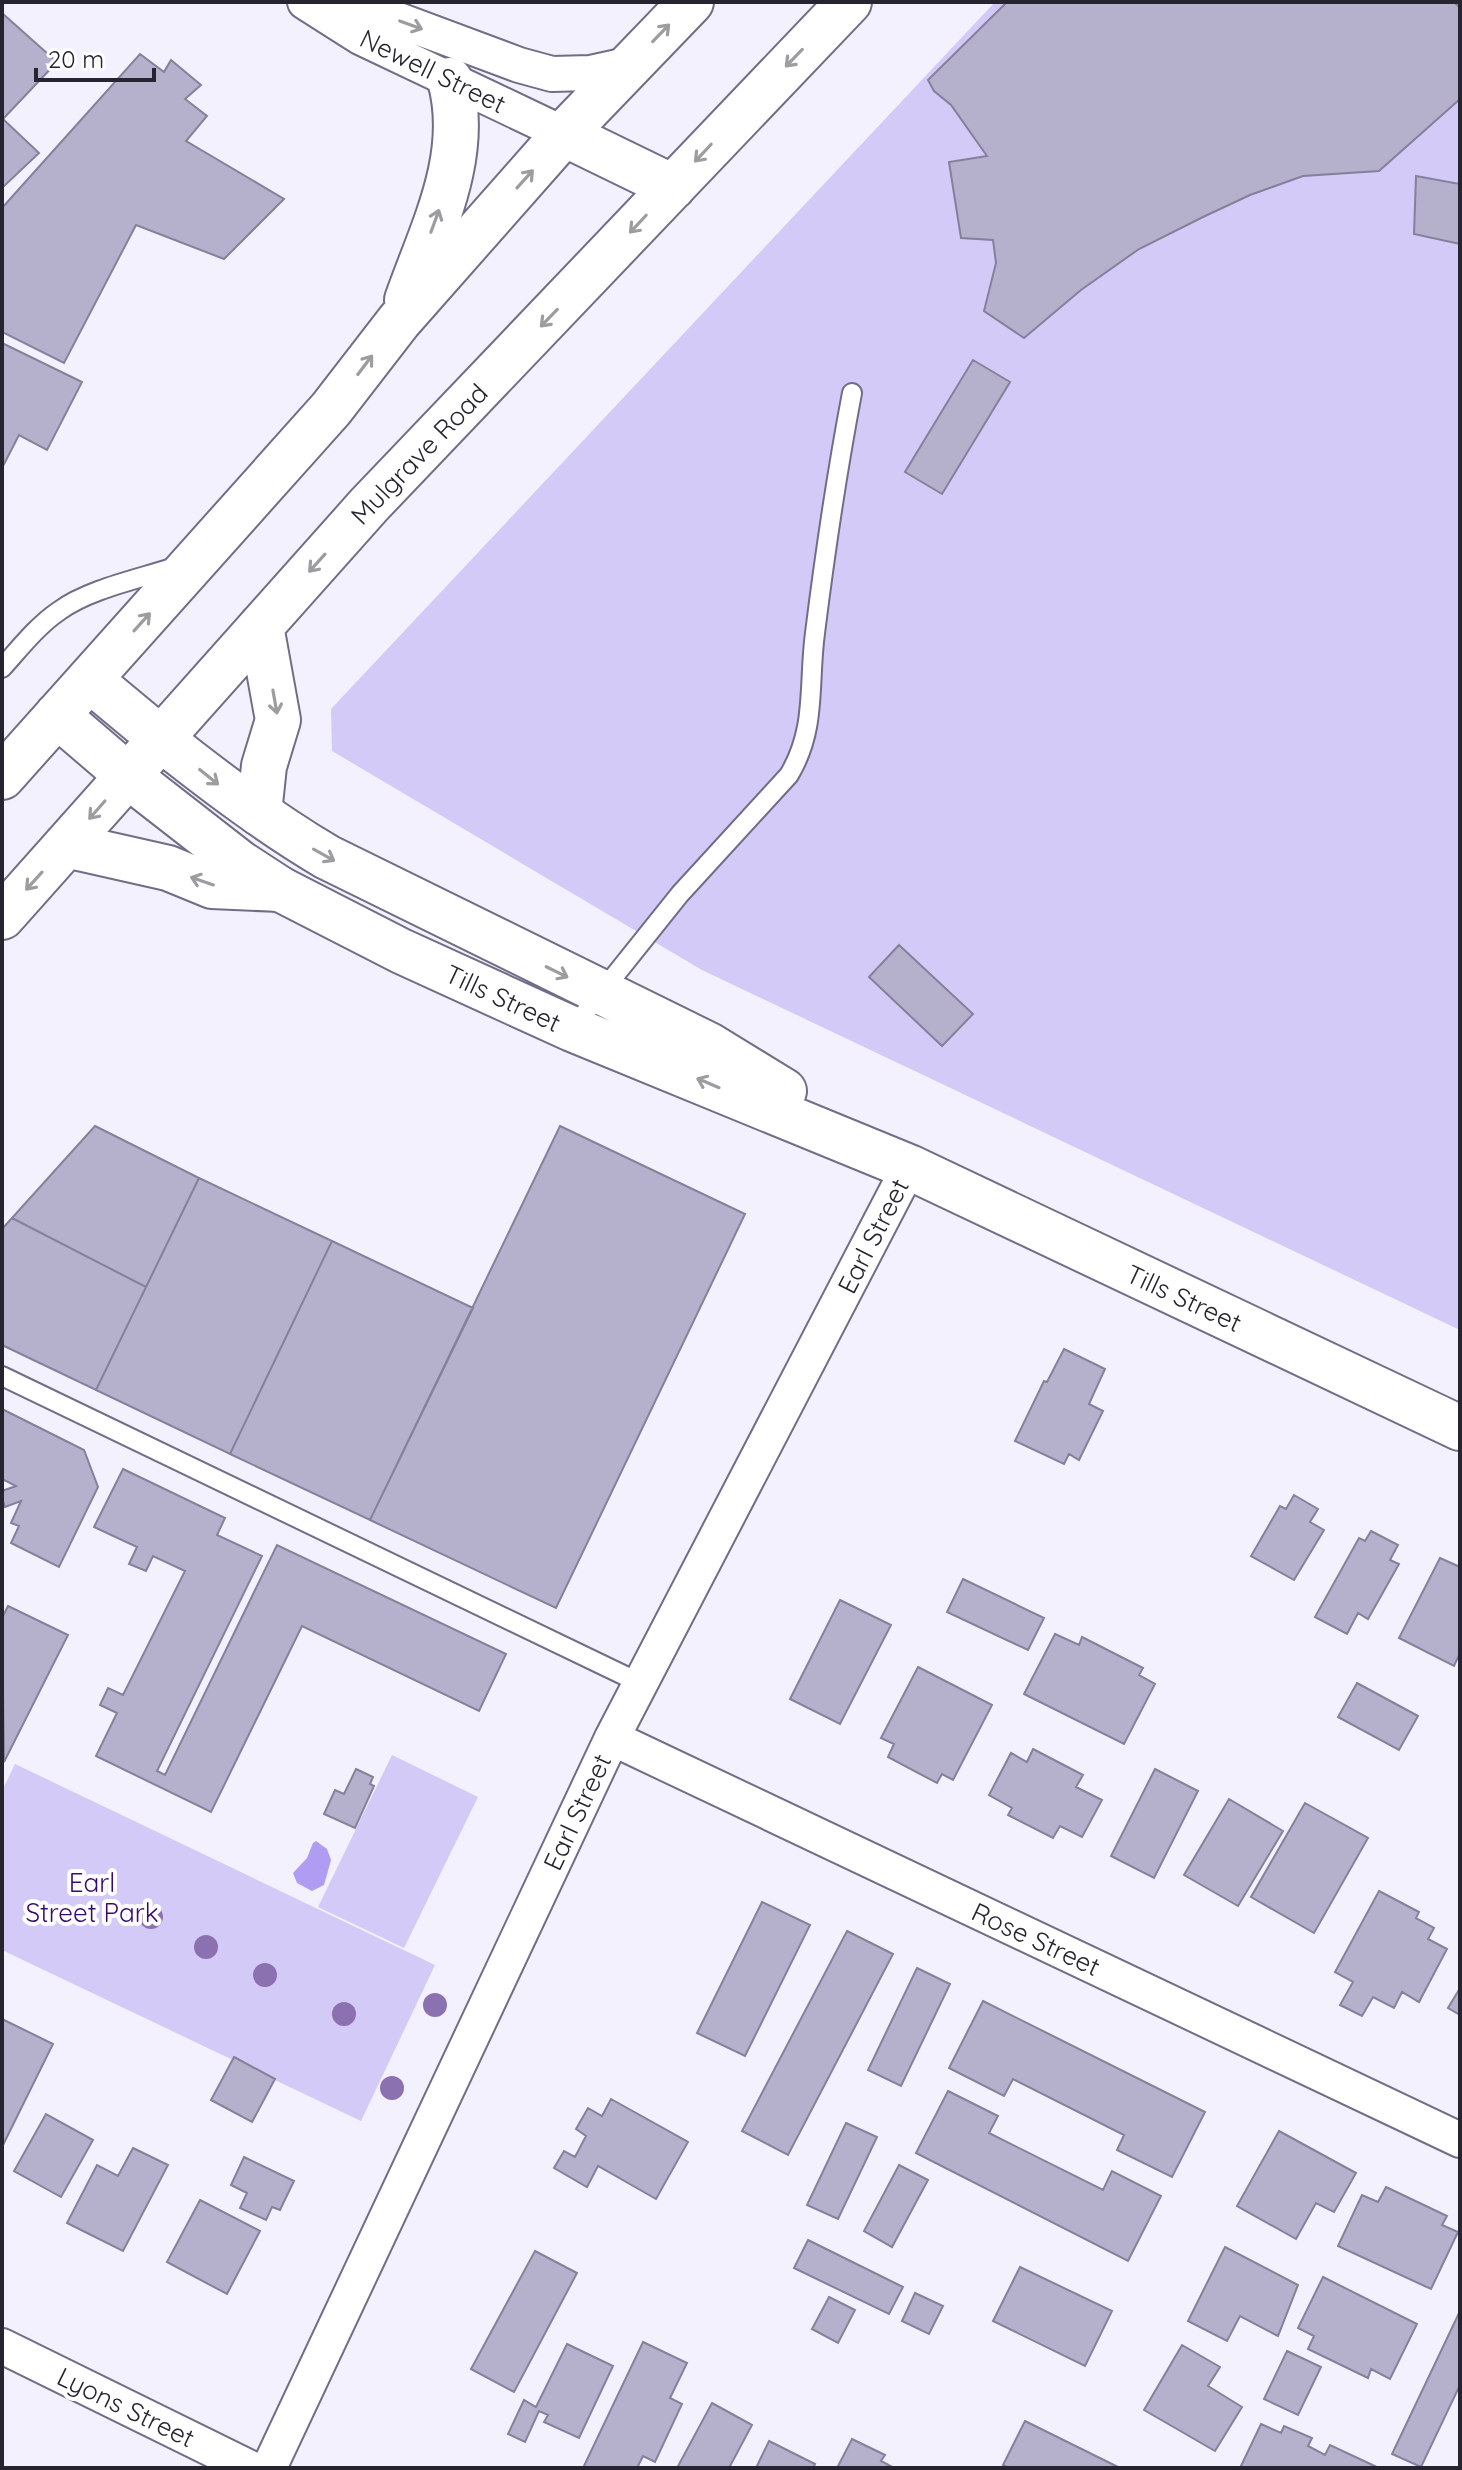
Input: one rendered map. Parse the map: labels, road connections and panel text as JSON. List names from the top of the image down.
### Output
{
  "streets": {
    "main road": ["Mulgrave Road", "Tills Street"],
    "street": [
      "Newell Street",
      "Earl Street",
      "Rose Street",
      "Lyons Street"
    ]
  },
  "crossings": [
    ["Mulgrave Road", "Tills Street"],
    ["Tills Street", "Earl Street"],
    ["Earl Street", "Rose Street"]
  ],
  "parks": ["Earl Street Park"],
  "scale_bar": "20 m"
}
